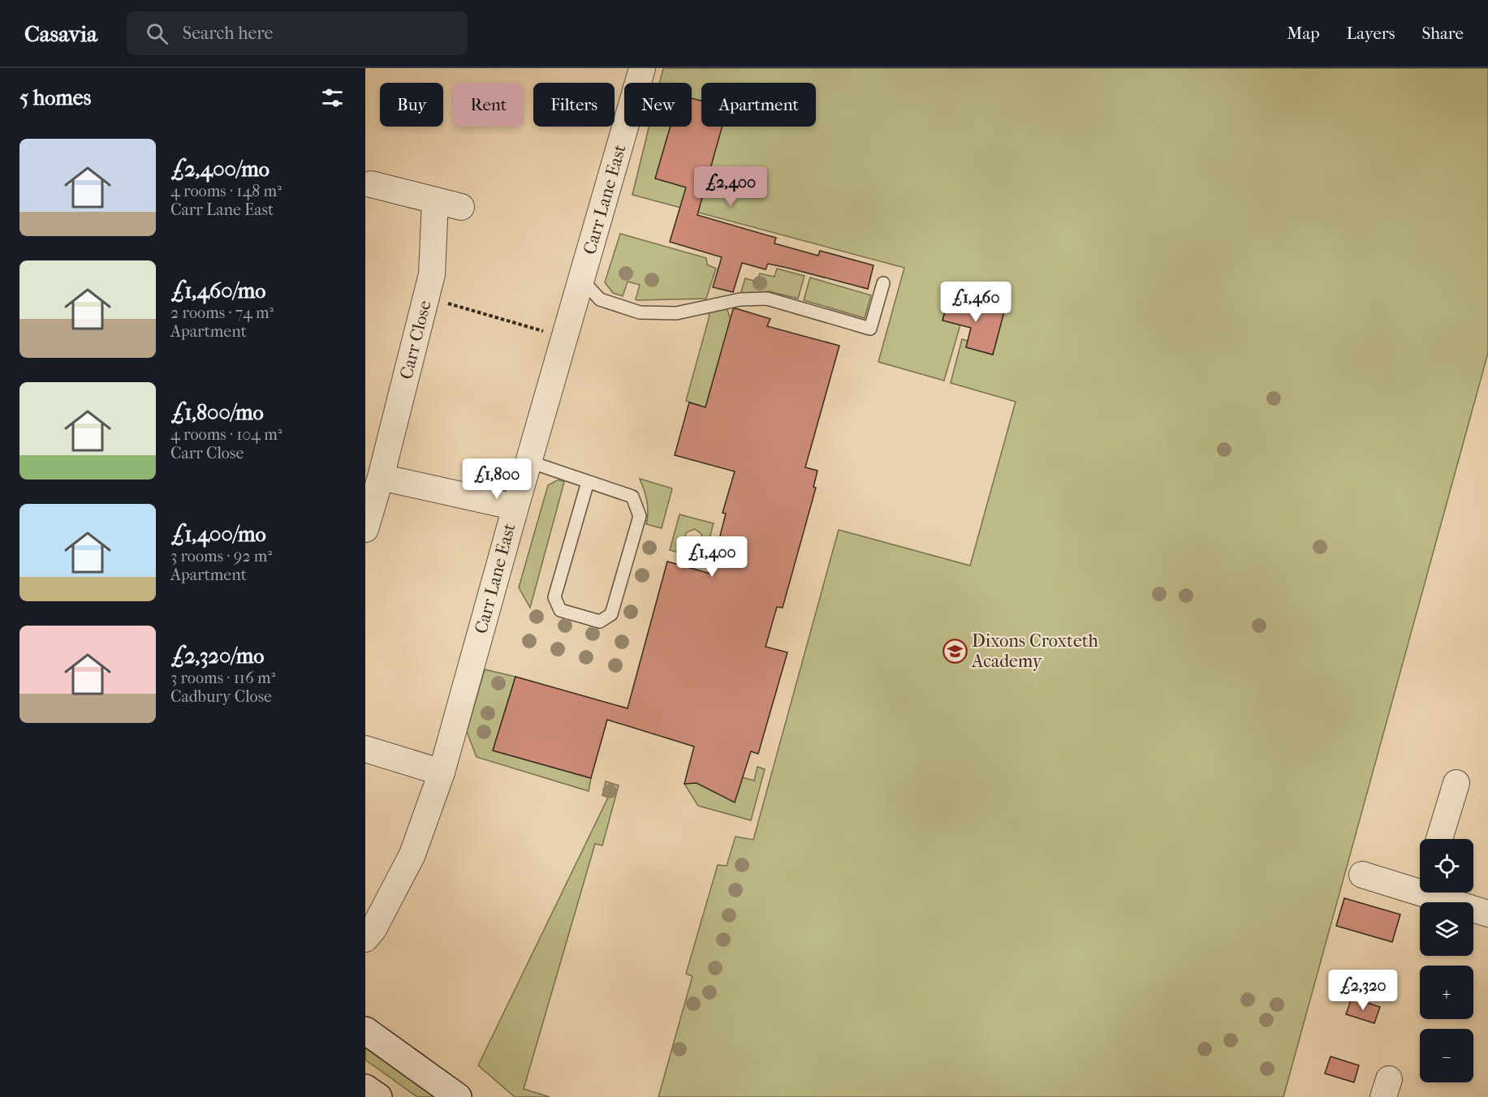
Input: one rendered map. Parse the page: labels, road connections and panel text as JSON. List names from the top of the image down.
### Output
{
  "streets": {
    "street": ["Carr Lane East", "Carr Close"]
  },
  "places": {
    "school or university": ["Dixons Croxteth Academy"]
  },
  "page": {
    "header": "Casavia",
    "search": "Search here",
    "nav": ["Map", "Layers", "Share"],
    "heading": "5 homes",
    "chip": [
      "Buy",
      "Rent",
      "Filters",
      "New",
      "Apartment"
    ],
    "list": [
      {
        "name": "£2,400/mo",
        "note": "4 rooms · 148 m² · Carr Lane East"
      },
      {
        "name": "£1,460/mo",
        "note": "2 rooms · 74 m² · Apartment"
      },
      {
        "name": "£1,800/mo",
        "note": "4 rooms · 104 m² · Carr Close"
      },
      {
        "name": "£1,400/mo",
        "note": "3 rooms · 92 m² · Apartment"
      },
      {
        "name": "£2,320/mo",
        "note": "3 rooms · 116 m² · Cadbury Close"
      }
    ],
    "price": [
      "£2,400",
      "£1,460",
      "£1,800",
      "£1,400",
      "£2,320"
    ],
    "map_buttons": ["+", "−"]
  }
}
